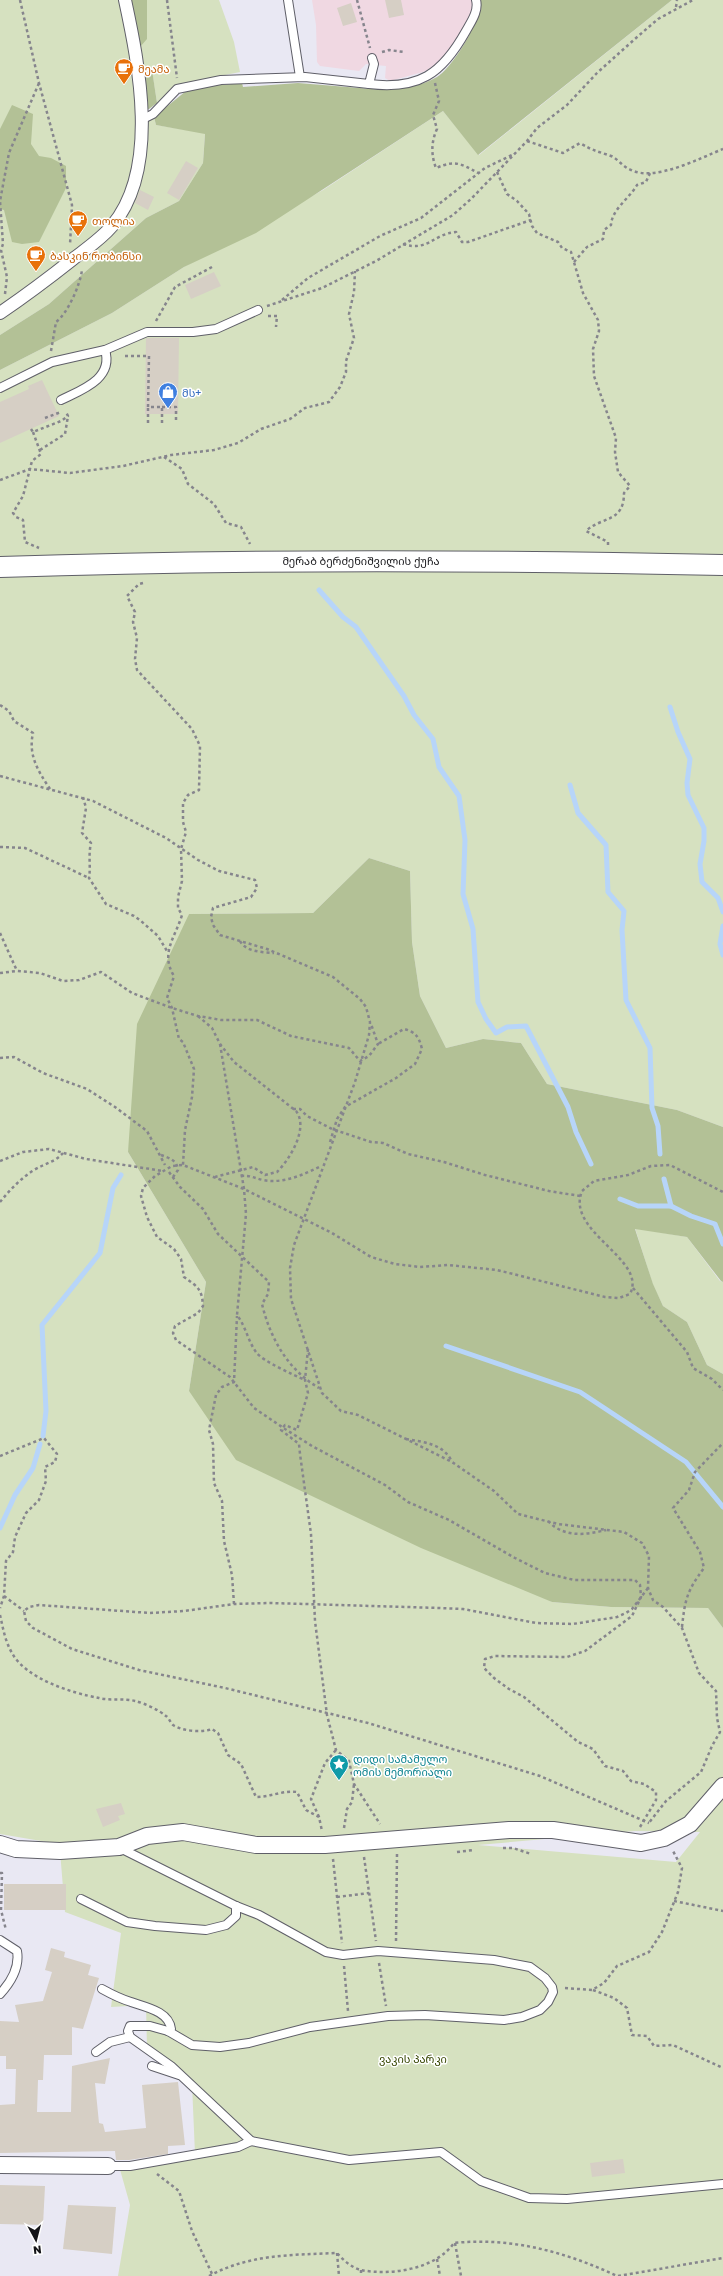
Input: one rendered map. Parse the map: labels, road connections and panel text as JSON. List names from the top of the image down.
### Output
{
  "streets": {
    "street": ["მერაბ ბერძენიშვილის ქუჩა"]
  },
  "parks": ["ვაკის პარკი"],
  "places": {
    "cafe": ["მეამა", "თოლია", "ბასკინ რობინსი"],
    "shop": ["მს+"],
    "place": ["დიდი სამამულო ომის მემორიალი"]
  },
  "north": "bottom"
}
